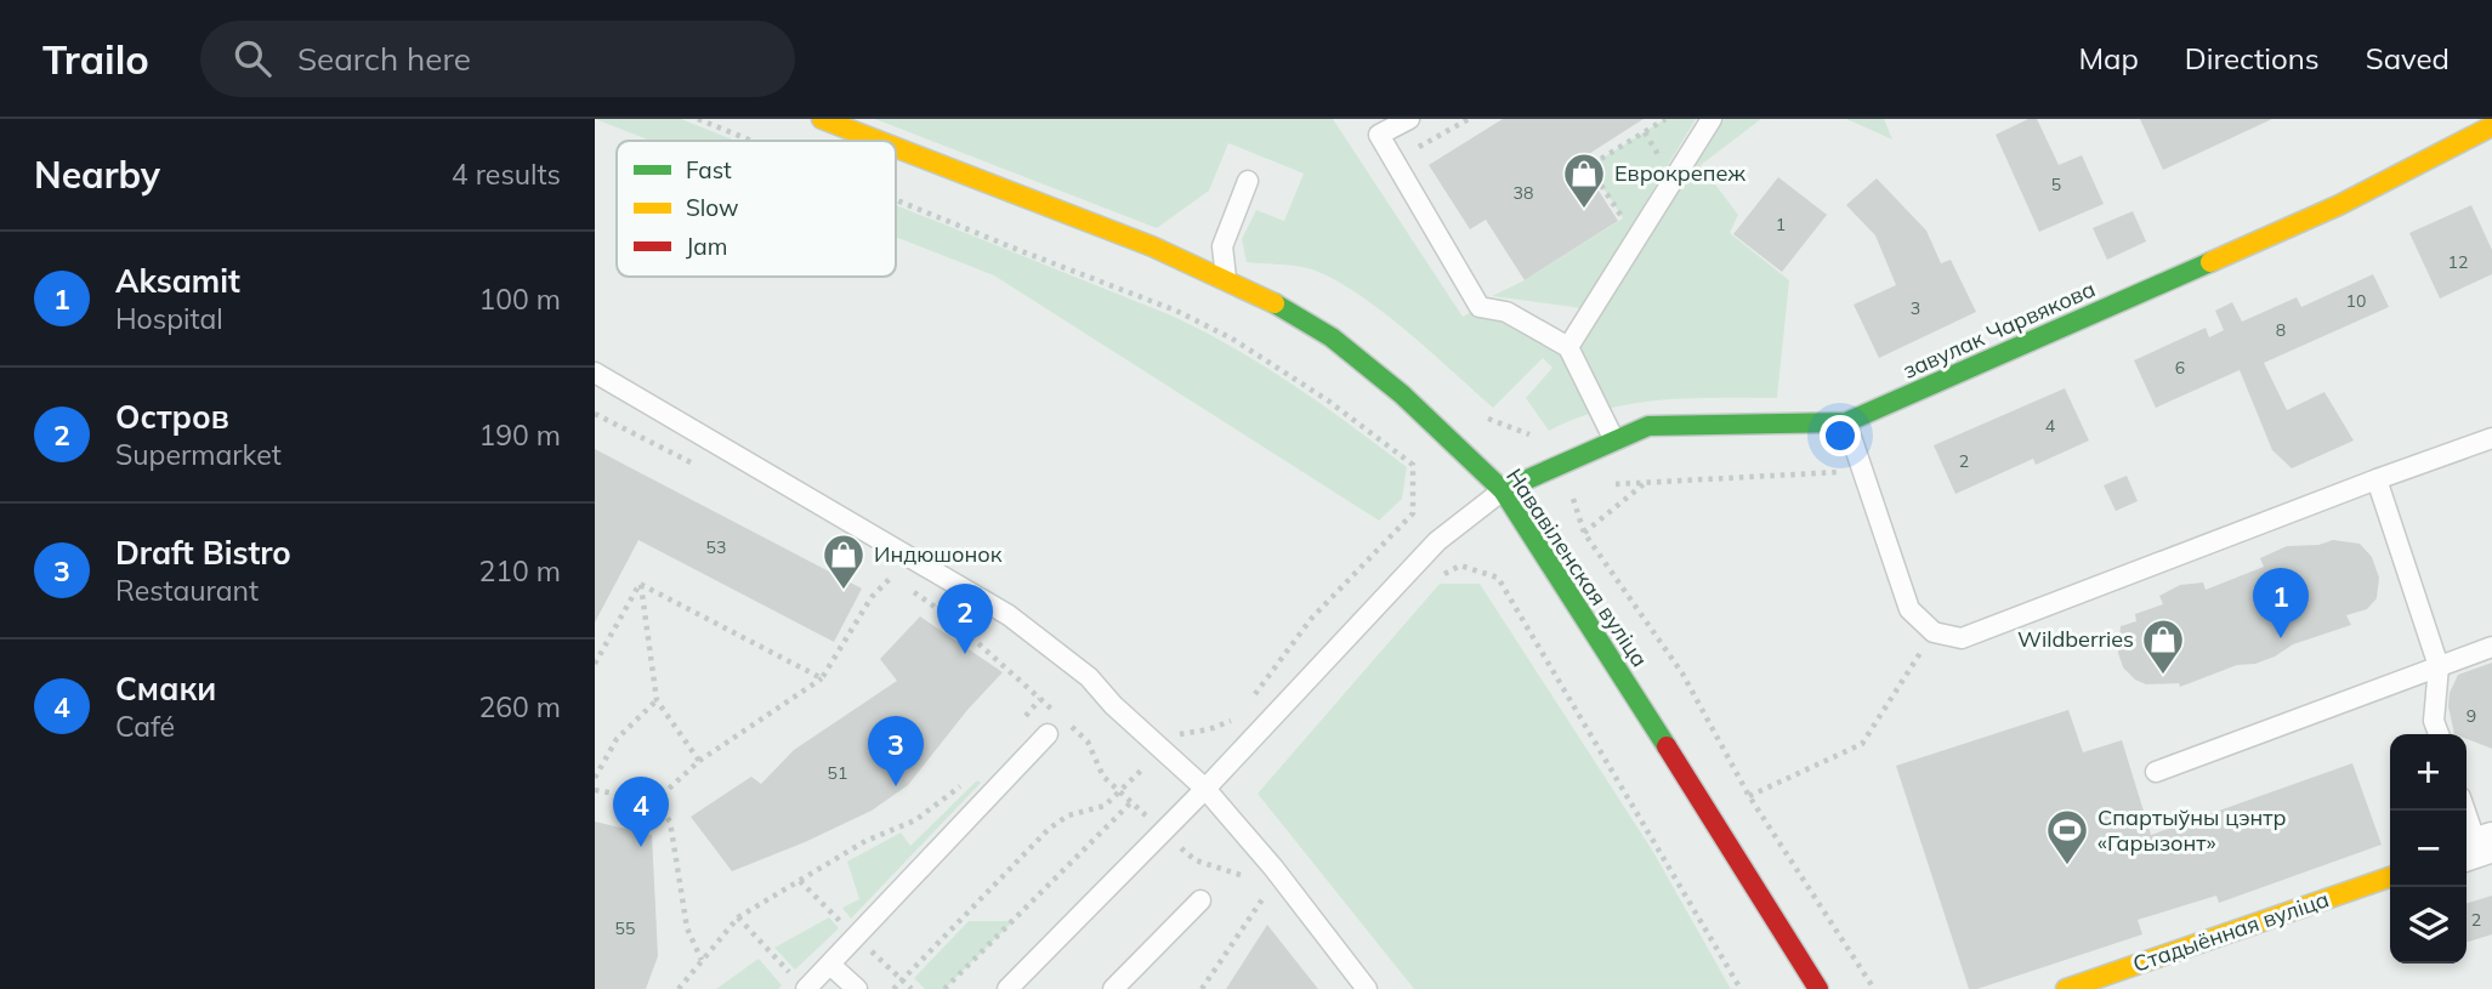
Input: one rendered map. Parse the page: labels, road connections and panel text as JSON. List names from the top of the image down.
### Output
{
  "streets": {
    "street": ["завулак Чарвякова", "Нававіленская вуліца", "Стадыённая вуліца"]
  },
  "crossings": [
    ["завулак Чарвякова", "Нававіленская вуліца"]
  ],
  "places": {
    "shop": ["Еврокрепеж", "Индюшонок", "Wildberries"],
    "sports": ["Спартыўны цэнтр «Гарызонт»"]
  },
  "house_numbers": [
    "5",
    "38",
    "1",
    "12",
    "10",
    "3",
    "8",
    "6",
    "4",
    "2",
    "53",
    "9",
    "51",
    "2",
    "55"
  ],
  "legend": ["Fast", "Slow", "Jam"],
  "page": {
    "header": "Trailo",
    "search": "Search here",
    "nav": ["Map", "Directions", "Saved"],
    "heading": ["Nearby", "4 results"],
    "list": [
      {
        "mark": "1",
        "name": "Aksamit",
        "note": "Hospital",
        "value": "100 m"
      },
      {
        "mark": "2",
        "name": "Остров",
        "note": "Supermarket",
        "value": "190 m"
      },
      {
        "mark": "3",
        "name": "Draft Bistro",
        "note": "Restaurant",
        "value": "210 m"
      },
      {
        "mark": "4",
        "name": "Смаки",
        "note": "Café",
        "value": "260 m"
      }
    ],
    "pins": [
      "1",
      "2",
      "3",
      "4"
    ],
    "map_buttons": ["+", "−"]
  }
}
